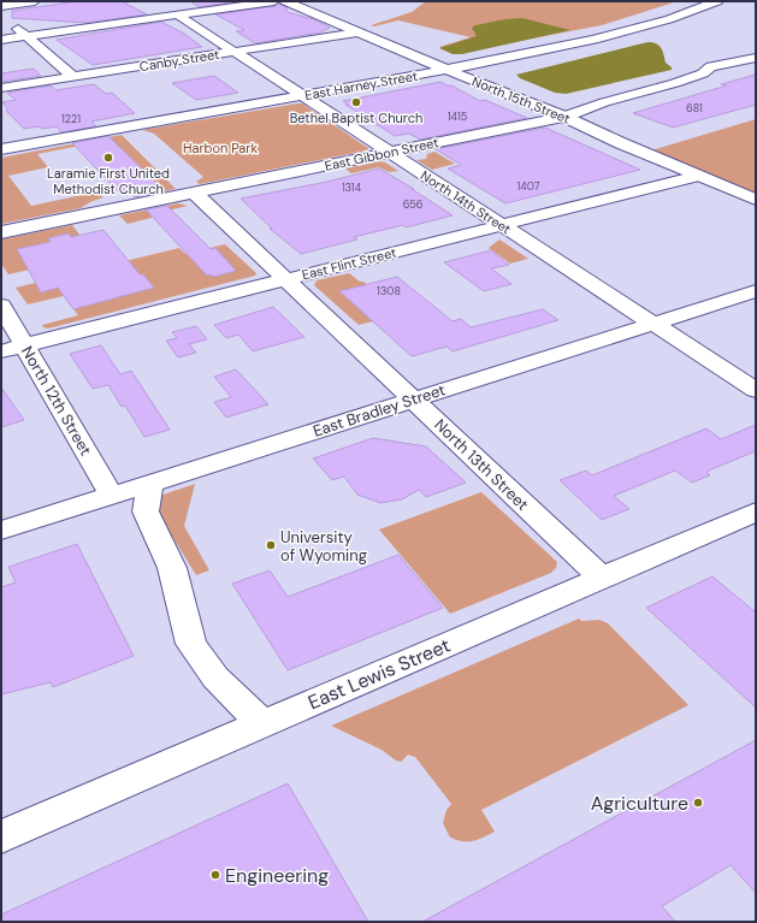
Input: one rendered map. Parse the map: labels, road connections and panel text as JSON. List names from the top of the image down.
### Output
{
  "streets": {
    "main road": ["East Harney Street", "North 15th Street"],
    "street": [
      "Canby Street",
      "East Gibbon Street",
      "North 14th Street",
      "East Flint Street",
      "North 12th Street",
      "East Bradley Street",
      "North 13th Street",
      "East Lewis Street"
    ]
  },
  "crossings": [
    ["Canby Street", "North 15th Street"],
    ["Canby Street", "North 14th Street"],
    ["East Harney Street", "North 15th Street"],
    ["East Harney Street", "North 14th Street"],
    ["North 15th Street", "East Gibbon Street"],
    ["North 15th Street", "East Flint Street"],
    ["East Gibbon Street", "North 14th Street"],
    ["East Gibbon Street", "North 13th Street"],
    ["North 14th Street", "East Flint Street"],
    ["North 14th Street", "East Bradley Street"],
    ["East Flint Street", "North 12th Street"],
    ["East Flint Street", "North 13th Street"],
    ["North 12th Street", "East Bradley Street"],
    ["East Bradley Street", "North 13th Street"],
    ["North 13th Street", "East Lewis Street"]
  ],
  "parks": ["Harbon Park"],
  "places": [
    "Bethel Baptist Church",
    "Laramie First United Methodist Church",
    "University of Wyoming",
    "Agriculture",
    "Engineering"
  ],
  "house_numbers": [
    "681",
    "1415",
    "1221",
    "1407",
    "1314",
    "656",
    "1308"
  ]
}
